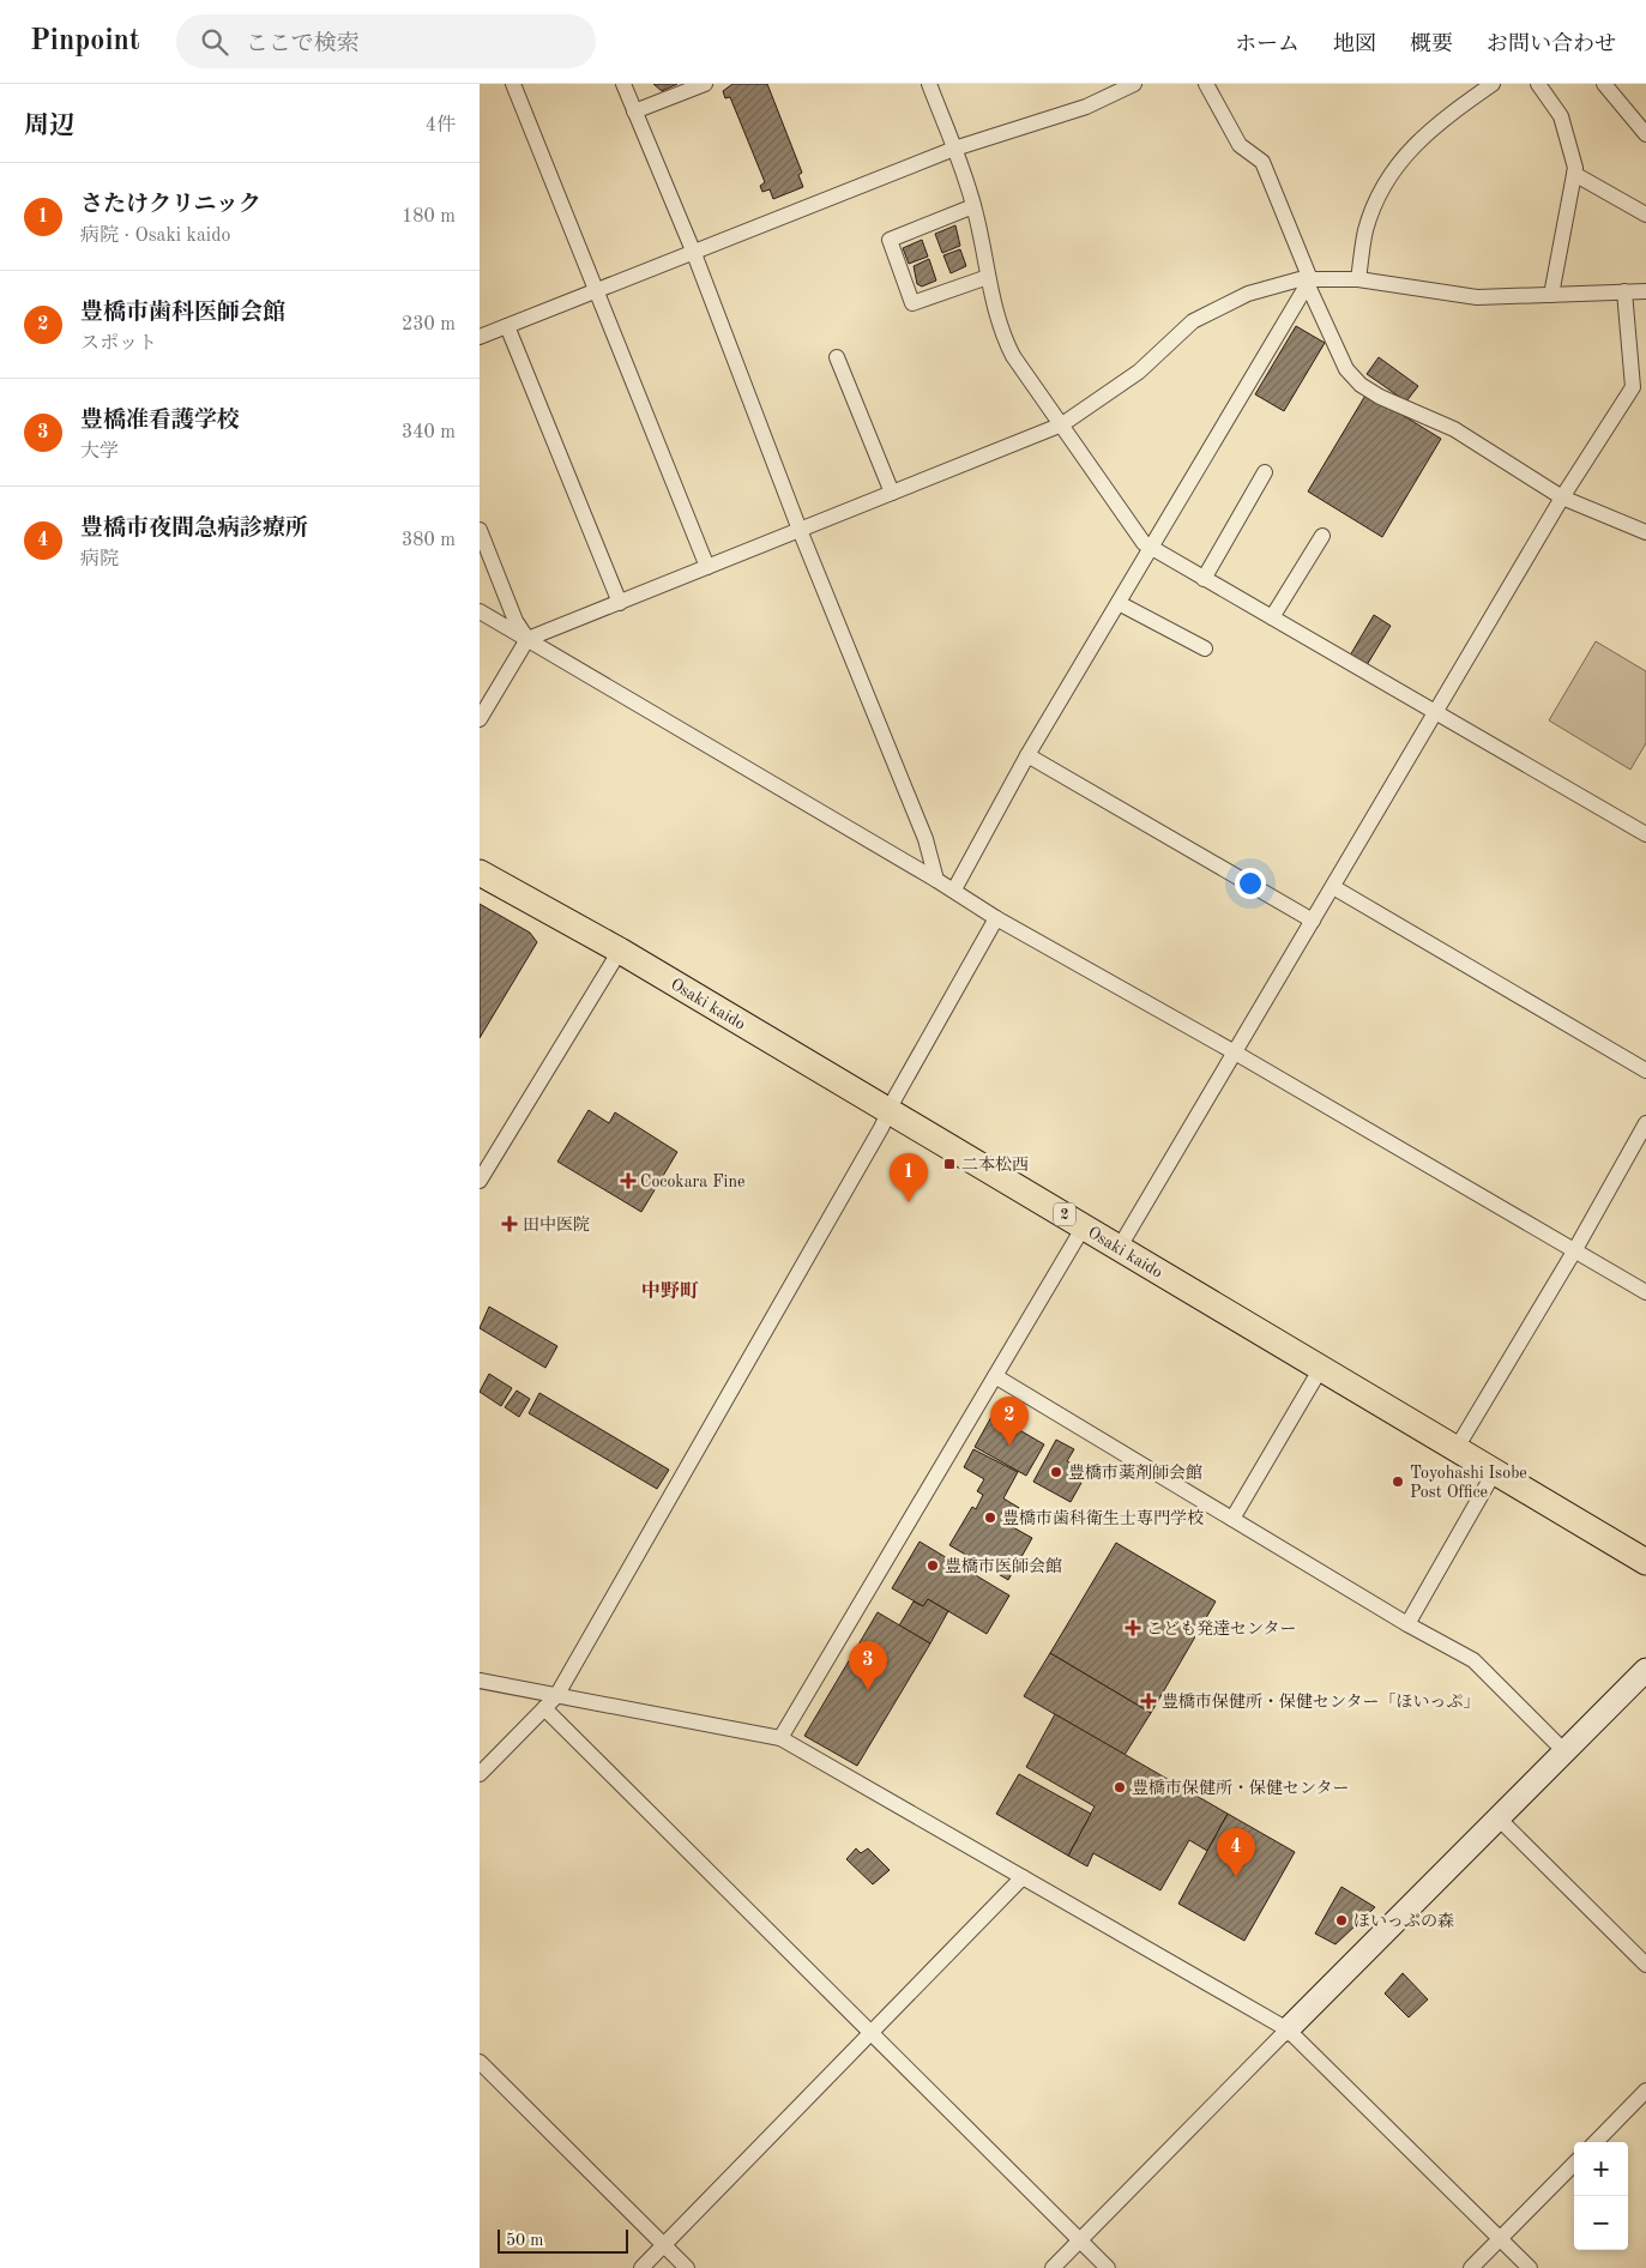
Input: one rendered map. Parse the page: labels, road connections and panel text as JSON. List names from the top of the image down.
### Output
{
  "streets": {
    "main road": ["Osaki kaido", "2"]
  },
  "districts": ["中野町"],
  "places": {
    "transit": ["二本松西"],
    "health": [
      "Cocokara Fine",
      "田中医院",
      "こども発達センター",
      "豊橋市保健所・保健センター「ほいっぷ」"
    ],
    "other": [
      "豊橋市薬剤師会館",
      "Toyohashi Isobe Post Office",
      "豊橋市歯科衛生士専門学校",
      "豊橋市医師会館",
      "豊橋市保健所・保健センター",
      "ほいっぷの森"
    ]
  },
  "scale_bar": "50 m",
  "page": {
    "header": "Pinpoint",
    "search": "ここで検索",
    "nav": [
      "ホーム",
      "地図",
      "概要",
      "お問い合わせ"
    ],
    "heading": ["周辺", "4件"],
    "list": [
      {
        "mark": "1",
        "name": "さたけクリニック",
        "note": "病院 · Osaki kaido",
        "value": "180 m"
      },
      {
        "mark": "2",
        "name": "豊橋市歯科医師会館",
        "note": "スポット",
        "value": "230 m"
      },
      {
        "mark": "3",
        "name": "豊橋准看護学校",
        "note": "大学",
        "value": "340 m"
      },
      {
        "mark": "4",
        "name": "豊橋市夜間急病診療所",
        "note": "病院",
        "value": "380 m"
      }
    ],
    "pins": [
      "1",
      "2",
      "3",
      "4"
    ],
    "map_buttons": ["+", "−"],
    "scale": "50 m"
  }
}
